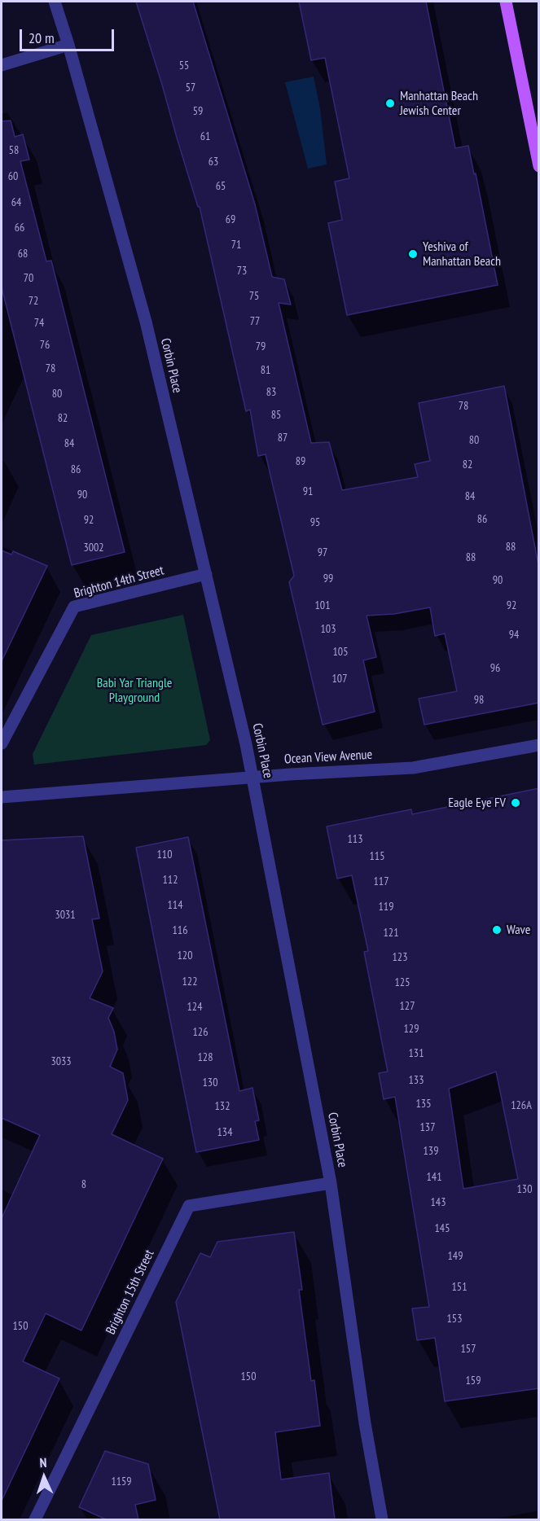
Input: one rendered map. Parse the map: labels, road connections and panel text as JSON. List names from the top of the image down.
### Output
{
  "streets": {
    "street": [
      "Corbin Place",
      "Brighton 14th Street",
      "Ocean View Avenue",
      "Brighton 15th Street"
    ]
  },
  "crossings": [
    ["Corbin Place", "Brighton 14th Street"],
    ["Corbin Place", "Ocean View Avenue"],
    ["Corbin Place", "Brighton 15th Street"]
  ],
  "parks": ["Babi Yar Triangle Playground"],
  "places": [
    "Manhattan Beach Jewish Center",
    "Yeshiva of Manhattan Beach",
    "Eagle Eye FV",
    "Wave"
  ],
  "house_numbers": [
    "55",
    "57",
    "59",
    "61",
    "58",
    "63",
    "60",
    "65",
    "64",
    "69",
    "66",
    "71",
    "68",
    "73",
    "70",
    "75",
    "72",
    "77",
    "74",
    "76",
    "79",
    "78",
    "81",
    "83",
    "80",
    "78",
    "85",
    "82",
    "87",
    "80",
    "84",
    "89",
    "82",
    "86",
    "91",
    "90",
    "84",
    "86",
    "92",
    "95",
    "88",
    "3002",
    "97",
    "88",
    "99",
    "90",
    "101",
    "92",
    "103",
    "94",
    "105",
    "96",
    "107",
    "98",
    "113",
    "110",
    "115",
    "112",
    "117",
    "114",
    "119",
    "3031",
    "116",
    "121",
    "120",
    "123",
    "122",
    "125",
    "127",
    "124",
    "129",
    "126",
    "131",
    "128",
    "3033",
    "133",
    "130",
    "135",
    "126A",
    "132",
    "137",
    "134",
    "139",
    "141",
    "8",
    "130",
    "143",
    "145",
    "149",
    "151",
    "153",
    "150",
    "157",
    "150",
    "159",
    "1159"
  ],
  "scale_bar": "20 m",
  "north": "top"
}
